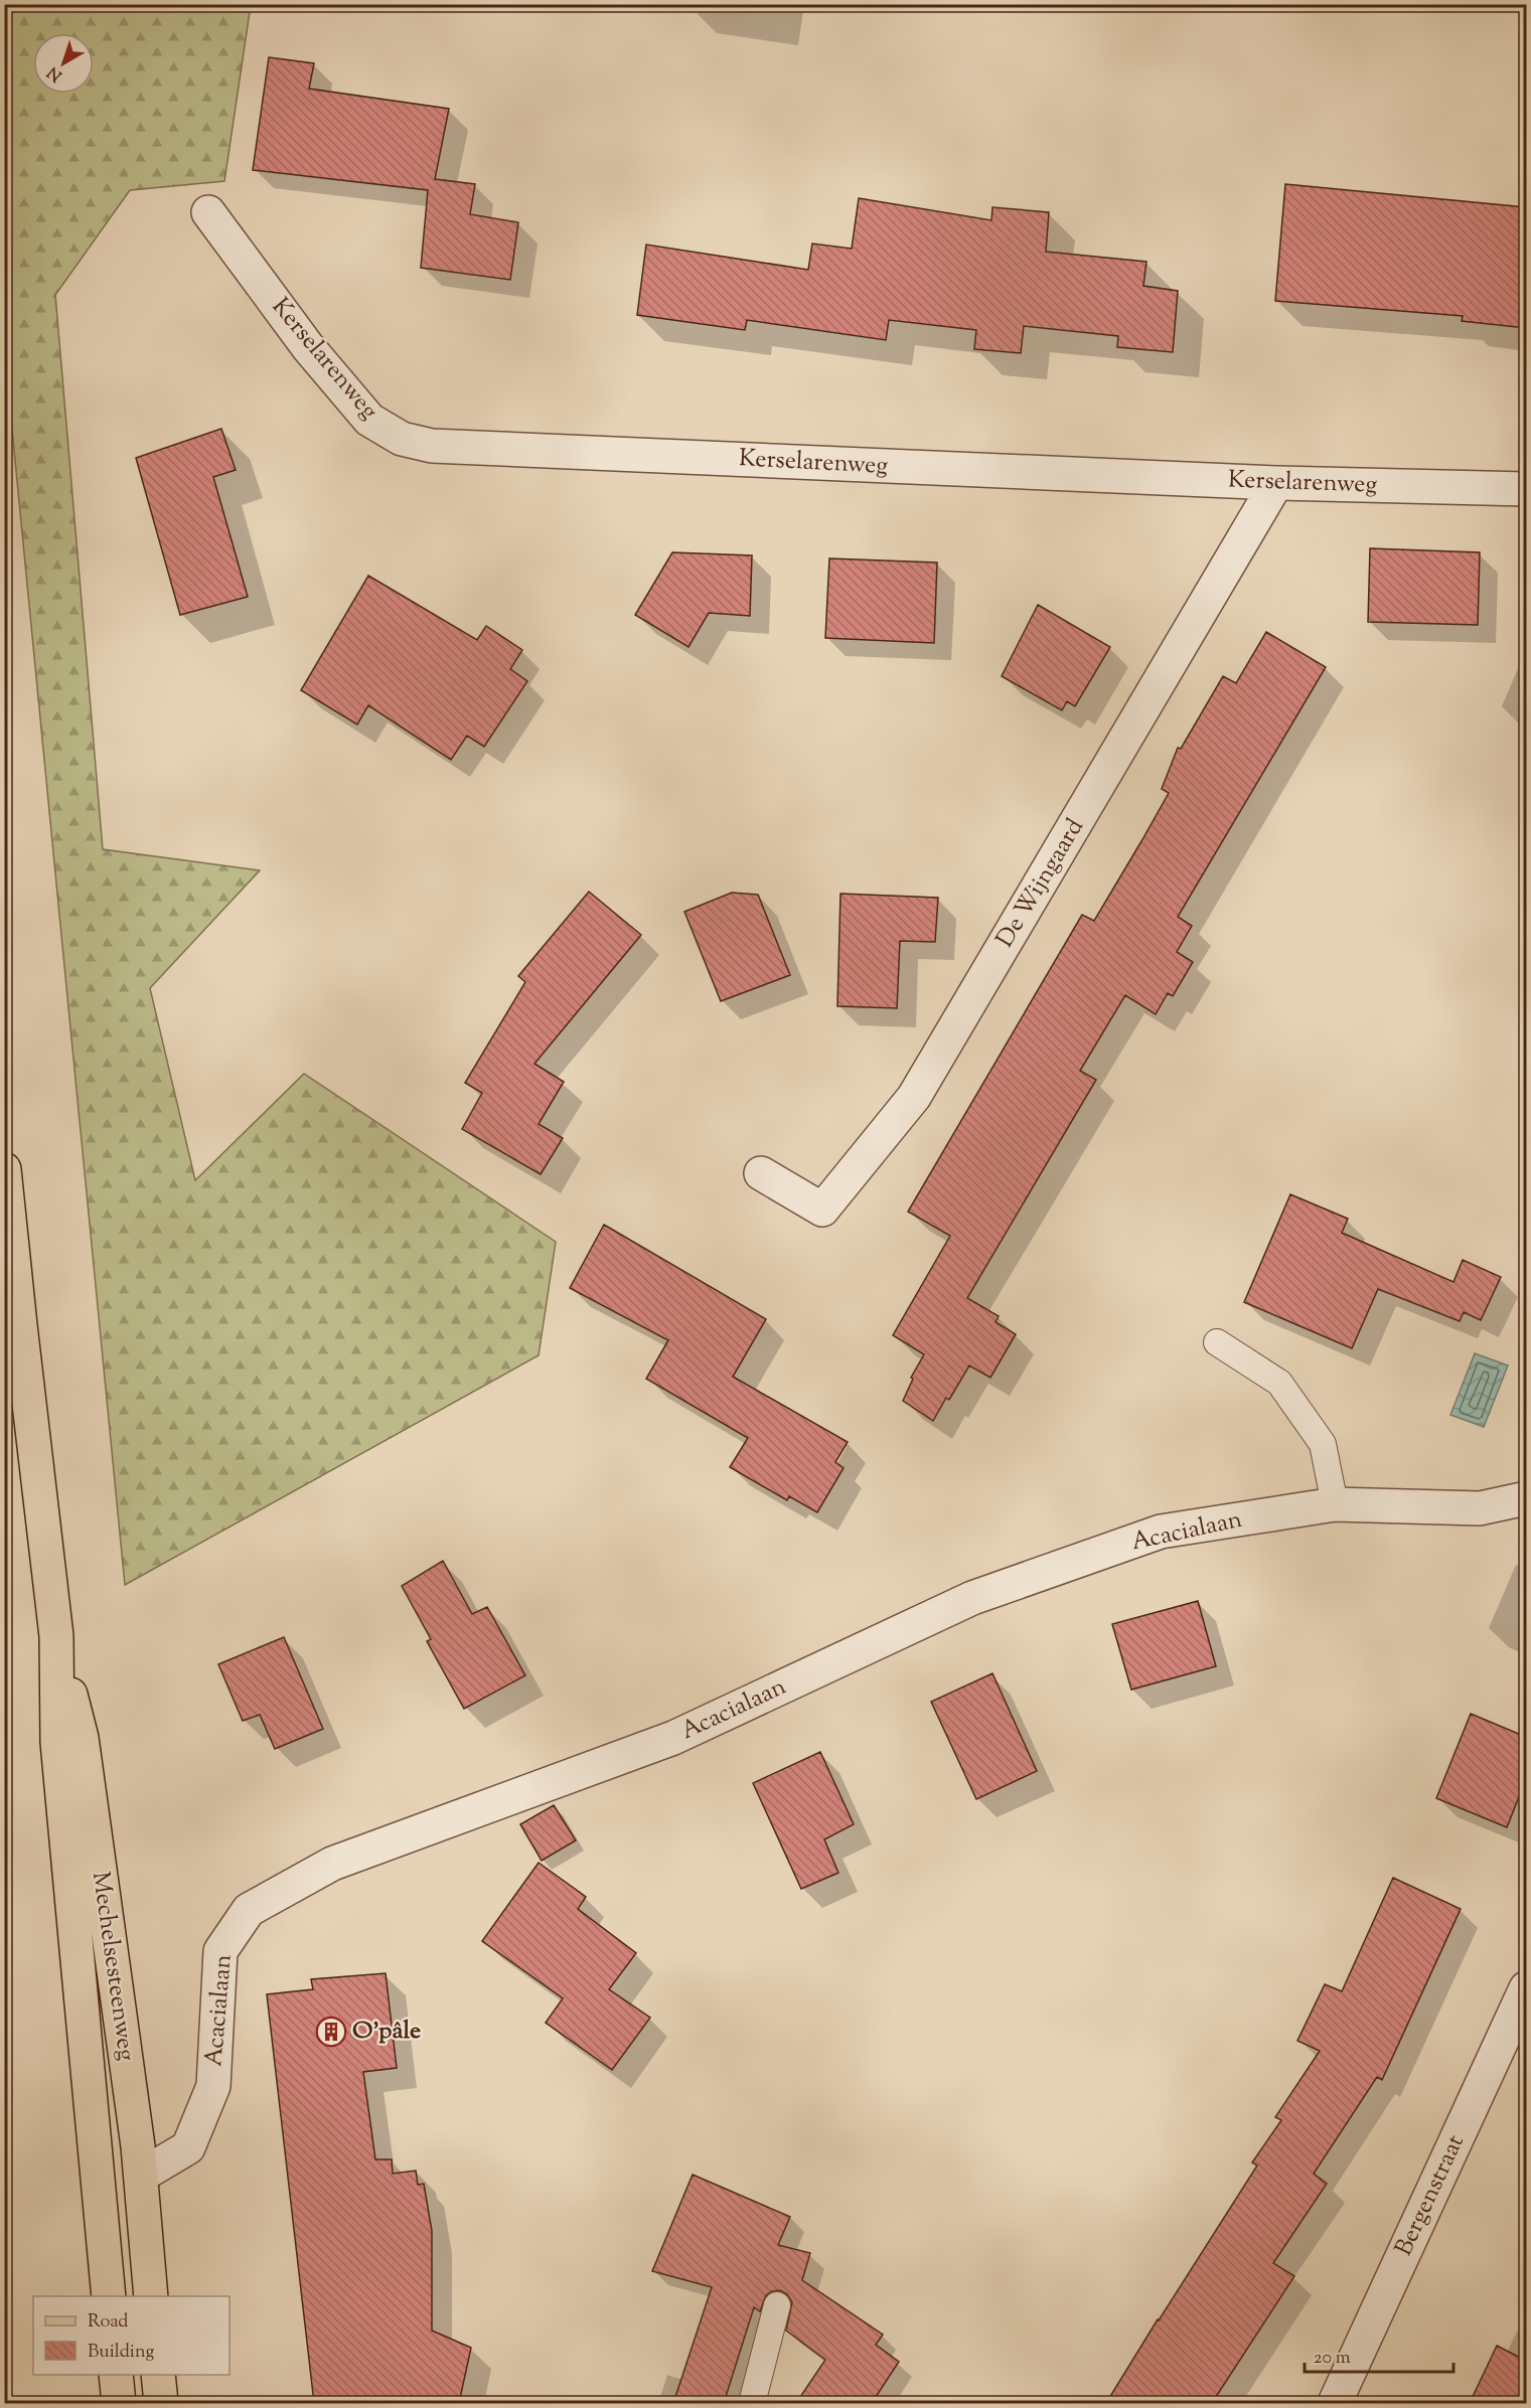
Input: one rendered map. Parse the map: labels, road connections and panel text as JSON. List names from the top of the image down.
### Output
{
  "streets": {
    "main road": ["Mechelsesteenweg"],
    "street": [
      "Kerselarenweg",
      "De Wijngaard",
      "Acacialaan",
      "Bergenstraat"
    ]
  },
  "crossings": [
    ["Kerselarenweg", "De Wijngaard"],
    ["Acacialaan", "Mechelsesteenweg"]
  ],
  "places": {
    "building": ["O'pâle"]
  },
  "legend": ["Road", "Building"],
  "scale_bar": "20 m",
  "north": "bottom left"
}
